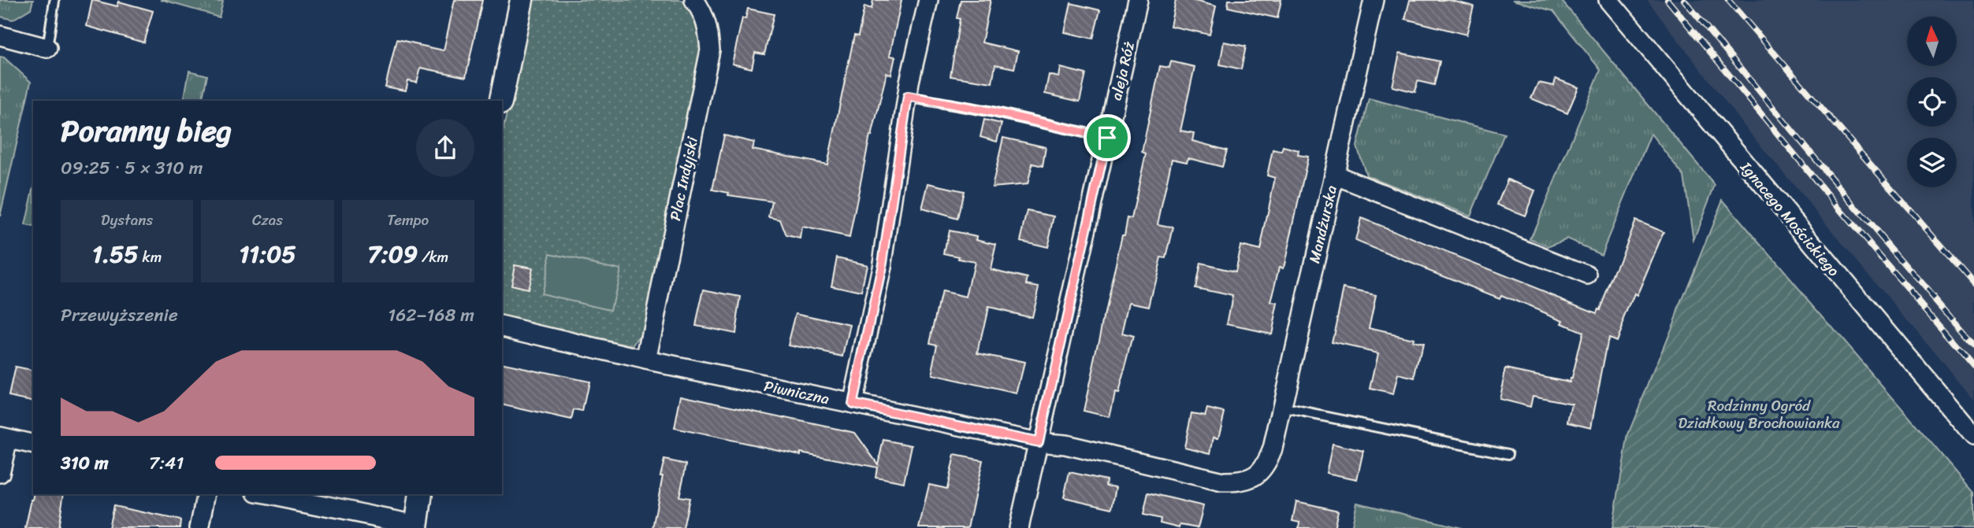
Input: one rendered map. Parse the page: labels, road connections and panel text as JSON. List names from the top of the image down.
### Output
{
  "streets": {
    "street": [
      "aleja Róż",
      "Plac Indyjski",
      "Ignacego Mościckiego",
      "Mandżurska",
      "Piwniczna"
    ]
  },
  "crossings": [
    ["aleja Róż", "Piwniczna"],
    ["Plac Indyjski", "Piwniczna"],
    ["Mandżurska", "Piwniczna"]
  ],
  "parks": ["Rodzinny Ogród Działkowy Brochowianka"],
  "north": "top",
  "page": {
    "heading": ["Poranny bieg", "09:25 · 5 × 310 m"],
    "stats": [
      ["Dystans", "1.55 km"],
      ["Czas", "11:05"],
      ["Tempo", "7:09 /km"]
    ],
    "chart": ["Przewyższenie", "162–168 m"],
    "list": [
      {
        "name": "310 m",
        "note": "7:41"
      }
    ]
  }
}
